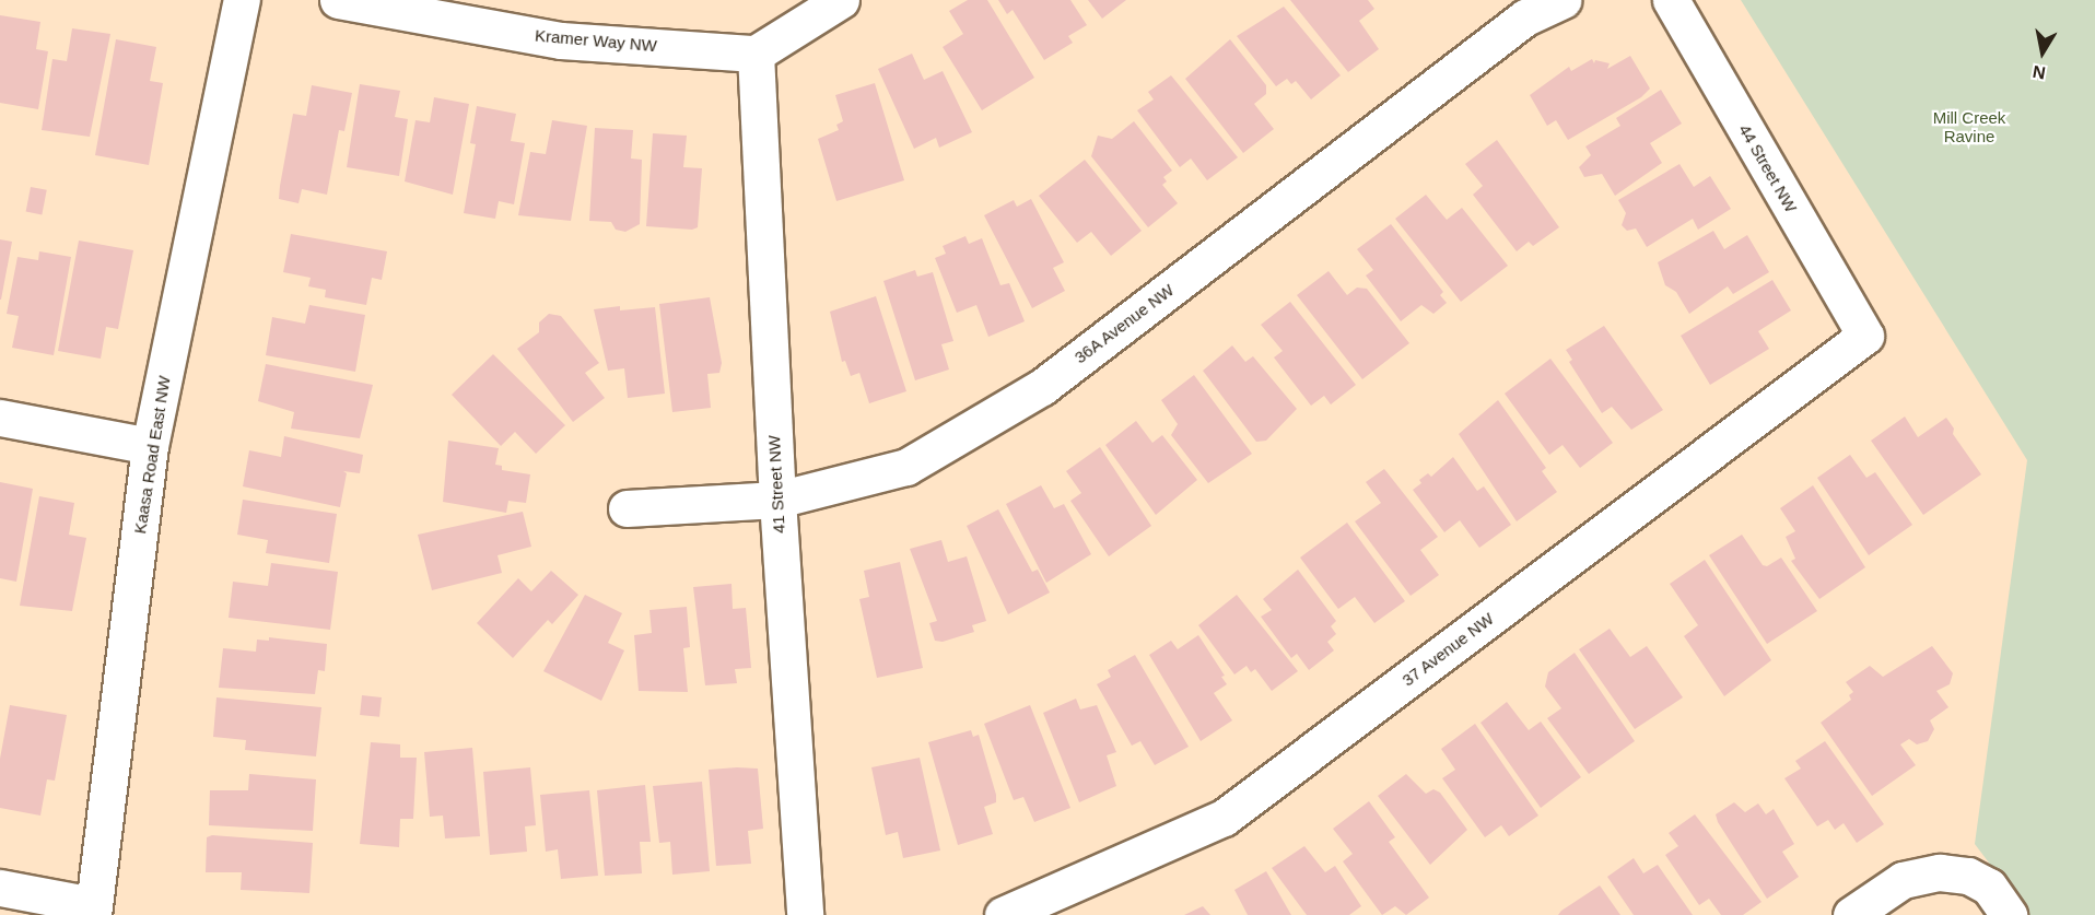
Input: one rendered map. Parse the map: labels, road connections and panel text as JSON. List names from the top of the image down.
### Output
{
  "streets": {
    "street": [
      "Kramer Way NW",
      "44 Street NW",
      "36A Avenue NW",
      "Kaasa Road East NW",
      "41 Street NW",
      "37 Avenue NW"
    ]
  },
  "crossings": [
    ["Kramer Way NW", "41 Street NW"],
    ["44 Street NW", "37 Avenue NW"],
    ["36A Avenue NW", "41 Street NW"]
  ],
  "parks": ["Mill Creek Ravine"],
  "north": "bottom"
}
